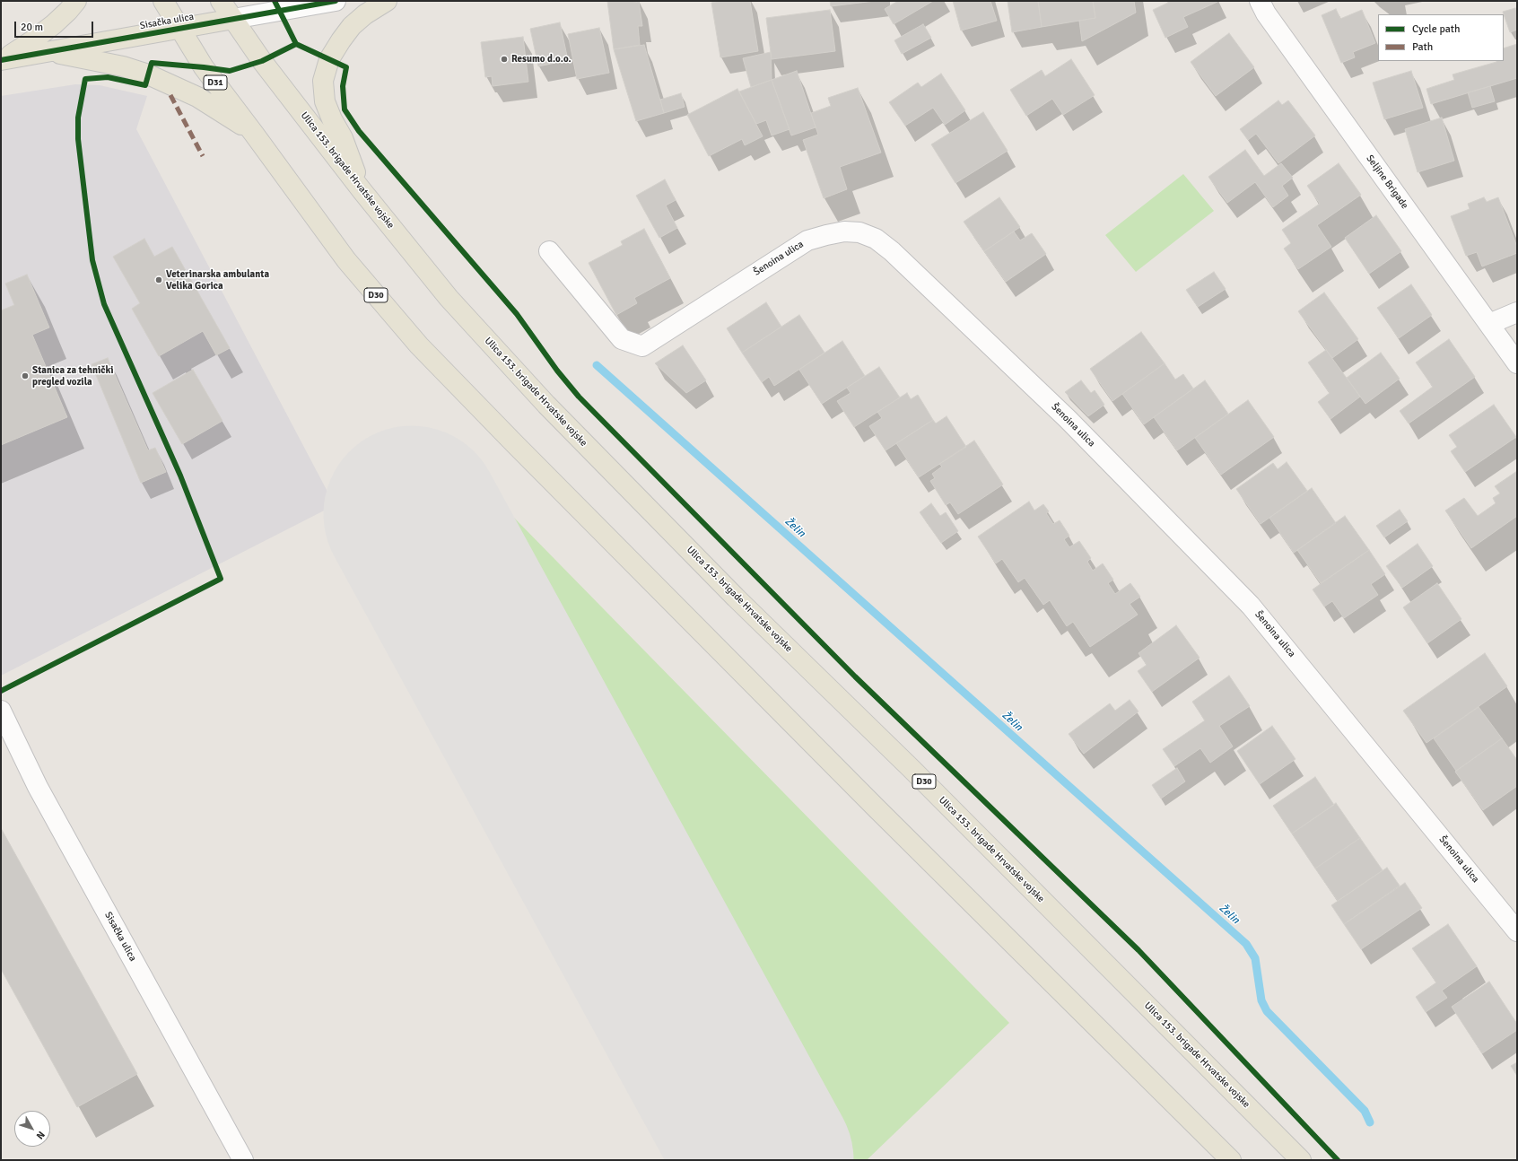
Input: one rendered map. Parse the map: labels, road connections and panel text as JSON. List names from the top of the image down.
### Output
{
  "streets": {
    "main road": [
      "Sisačka ulica",
      "D31",
      "Ulica 153. brigade Hrvatske vojske",
      "D30"
    ],
    "street": ["Seljine Brigade", "Šenoina ulica"]
  },
  "crossings": [
    ["Sisačka ulica", "D31"],
    ["Sisačka ulica", "Ulica 153. brigade Hrvatske vojske"],
    ["D31", "D30"]
  ],
  "water": ["Želin"],
  "places": ["Resumo d.o.o.", "Veterinarska ambulanta Velika Gorica", "Stanica za tehnički pregled vozila"],
  "legend": ["Cycle path", "Path"],
  "scale_bar": "20 m",
  "north": "bottom right"
}
